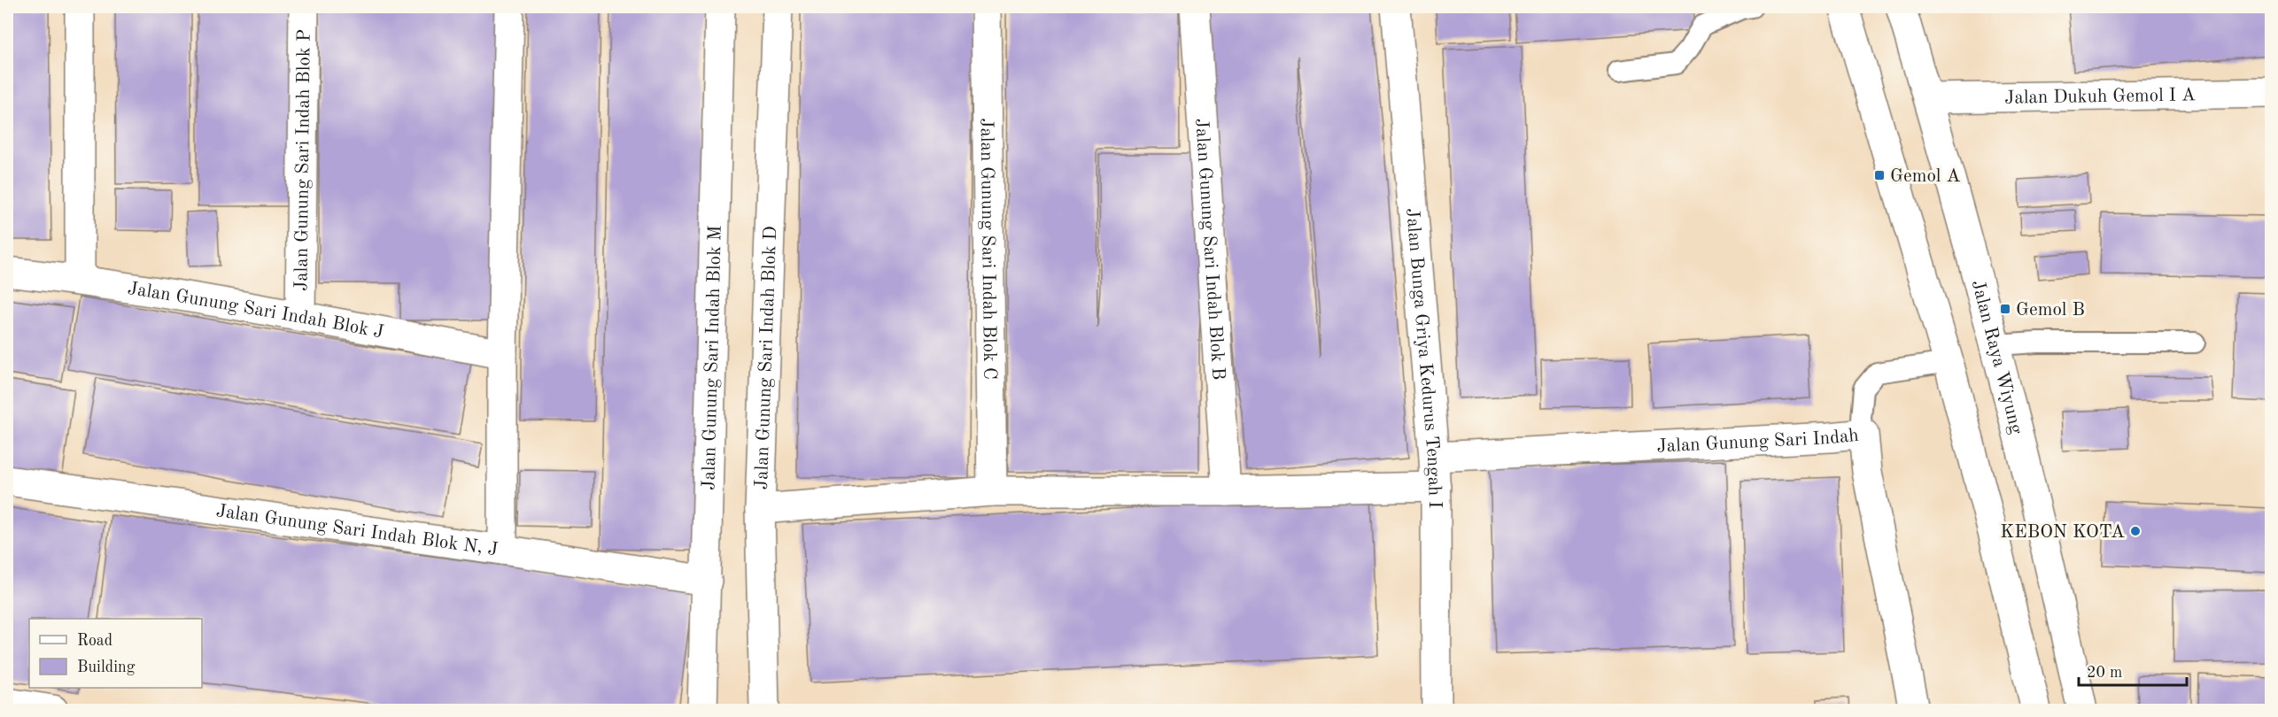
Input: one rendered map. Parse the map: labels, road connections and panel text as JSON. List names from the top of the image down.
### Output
{
  "streets": {
    "street": [
      "Jalan Dukuh Gemol I A",
      "Jalan Gunung Sari Indah Blok P",
      "Jalan Gunung Sari Indah Blok C",
      "Jalan Gunung Sari Indah Blok B",
      "Jalan Gunung Sari Indah Blok J",
      "Jalan Raya Wiyung",
      "Jalan Gunung Sari Indah Blok M",
      "Jalan Gunung Sari Indah Blok D",
      "Jalan Bunga Griya Kedurus Tengah I",
      "Jalan Gunung Sari Indah",
      "Jalan Gunung Sari Indah Blok N, J"
    ]
  },
  "crossings": [
    ["Jalan Dukuh Gemol I A", "Jalan Raya Wiyung"],
    ["Jalan Gunung Sari Indah Blok P", "Jalan Gunung Sari Indah Blok J"],
    ["Jalan Gunung Sari Indah Blok M", "Jalan Gunung Sari Indah Blok N, J"],
    ["Jalan Bunga Griya Kedurus Tengah I", "Jalan Gunung Sari Indah"]
  ],
  "places": {
    "transit": ["Gemol A", "Gemol B"],
    "other": ["KEBON KOTA"]
  },
  "legend": ["Road", "Building"],
  "scale_bar": "20 m"
}
